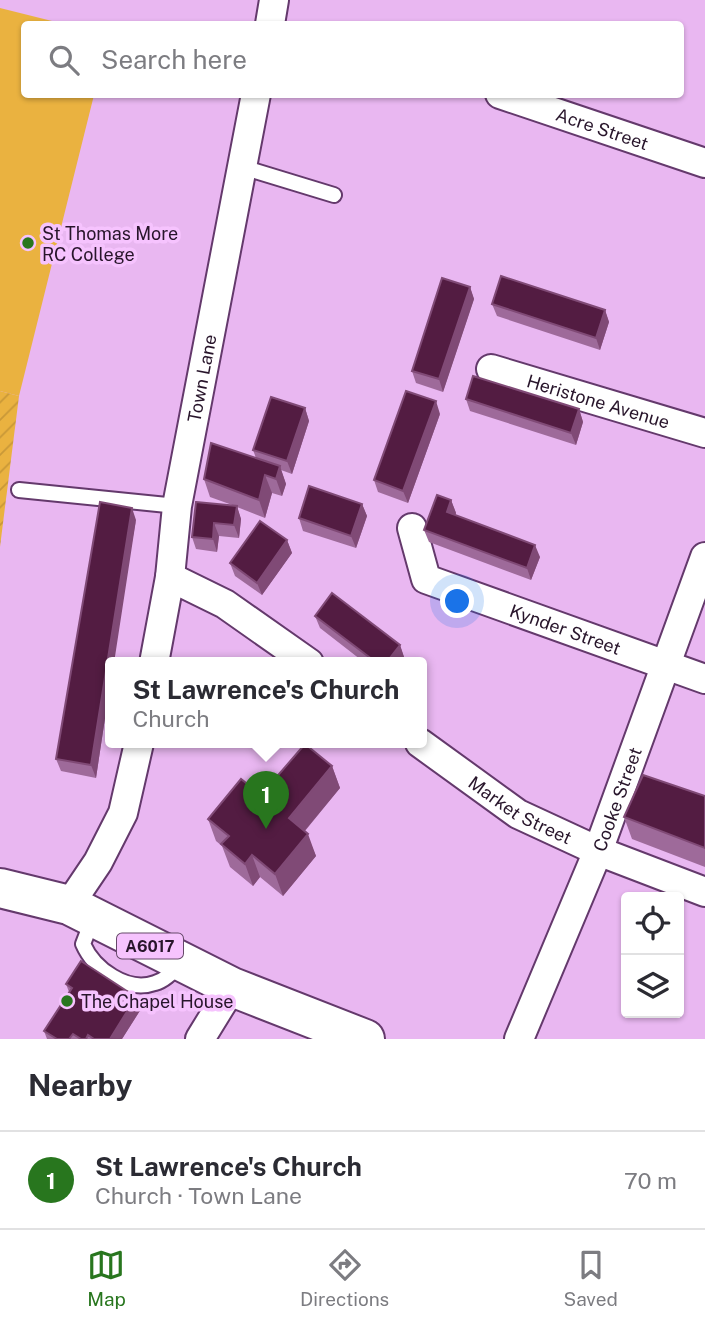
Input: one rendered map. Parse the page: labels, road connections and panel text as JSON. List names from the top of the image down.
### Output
{
  "streets": {
    "highway": ["A6017"],
    "street": [
      "Acre Street",
      "Town Lane",
      "Heristone Avenue",
      "Kynder Street",
      "Cooke Street",
      "Market Street"
    ]
  },
  "crossings": [
    ["Kynder Street", "Cooke Street"],
    ["Cooke Street", "Market Street"]
  ],
  "places": ["St Thomas More RC College", "The Chapel House"],
  "page": {
    "search": "Search here",
    "popup": ["St Lawrence's Church", "Church"],
    "pins": "1",
    "heading": "Nearby",
    "list": [
      {
        "mark": "1",
        "name": "St Lawrence's Church",
        "note": "Church · Town Lane",
        "value": "70 m"
      }
    ],
    "nav": ["Map", "Directions", "Saved"]
  }
}
